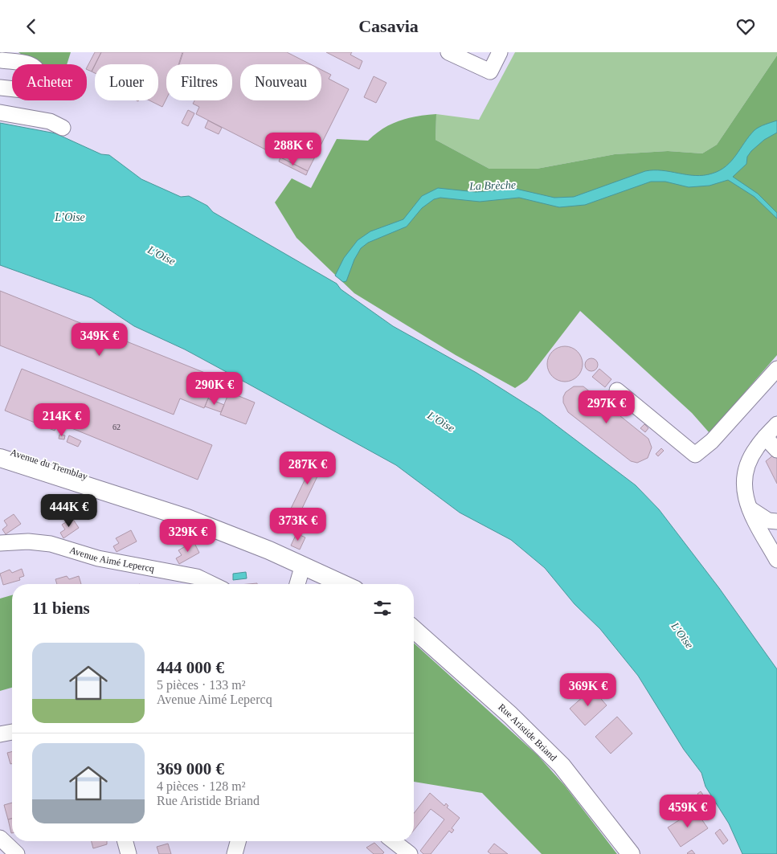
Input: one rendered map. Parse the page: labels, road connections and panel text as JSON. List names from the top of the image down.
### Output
{
  "streets": {
    "main road": ["Avenue du Tremblay", "Rue Aristide Briand"],
    "street": ["Avenue Aimé Lepercq"]
  },
  "water": ["La Brèche", "L’Oise", "L'Oise"],
  "house_numbers": ["62"],
  "page": {
    "header": "Casavia",
    "chip": [
      "Acheter",
      "Louer",
      "Filtres",
      "Nouveau"
    ],
    "price": [
      "288K €",
      "349K €",
      "290K €",
      "297K €",
      "214K €",
      "287K €",
      "444K €",
      "373K €",
      "329K €",
      "369K €",
      "459K €"
    ],
    "heading": "11 biens",
    "list": [
      {
        "name": "444 000 €",
        "note": "5 pièces · 133 m² · Avenue Aimé Lepercq"
      },
      {
        "name": "369 000 €",
        "note": "4 pièces · 128 m² · Rue Aristide Briand"
      }
    ]
  }
}
